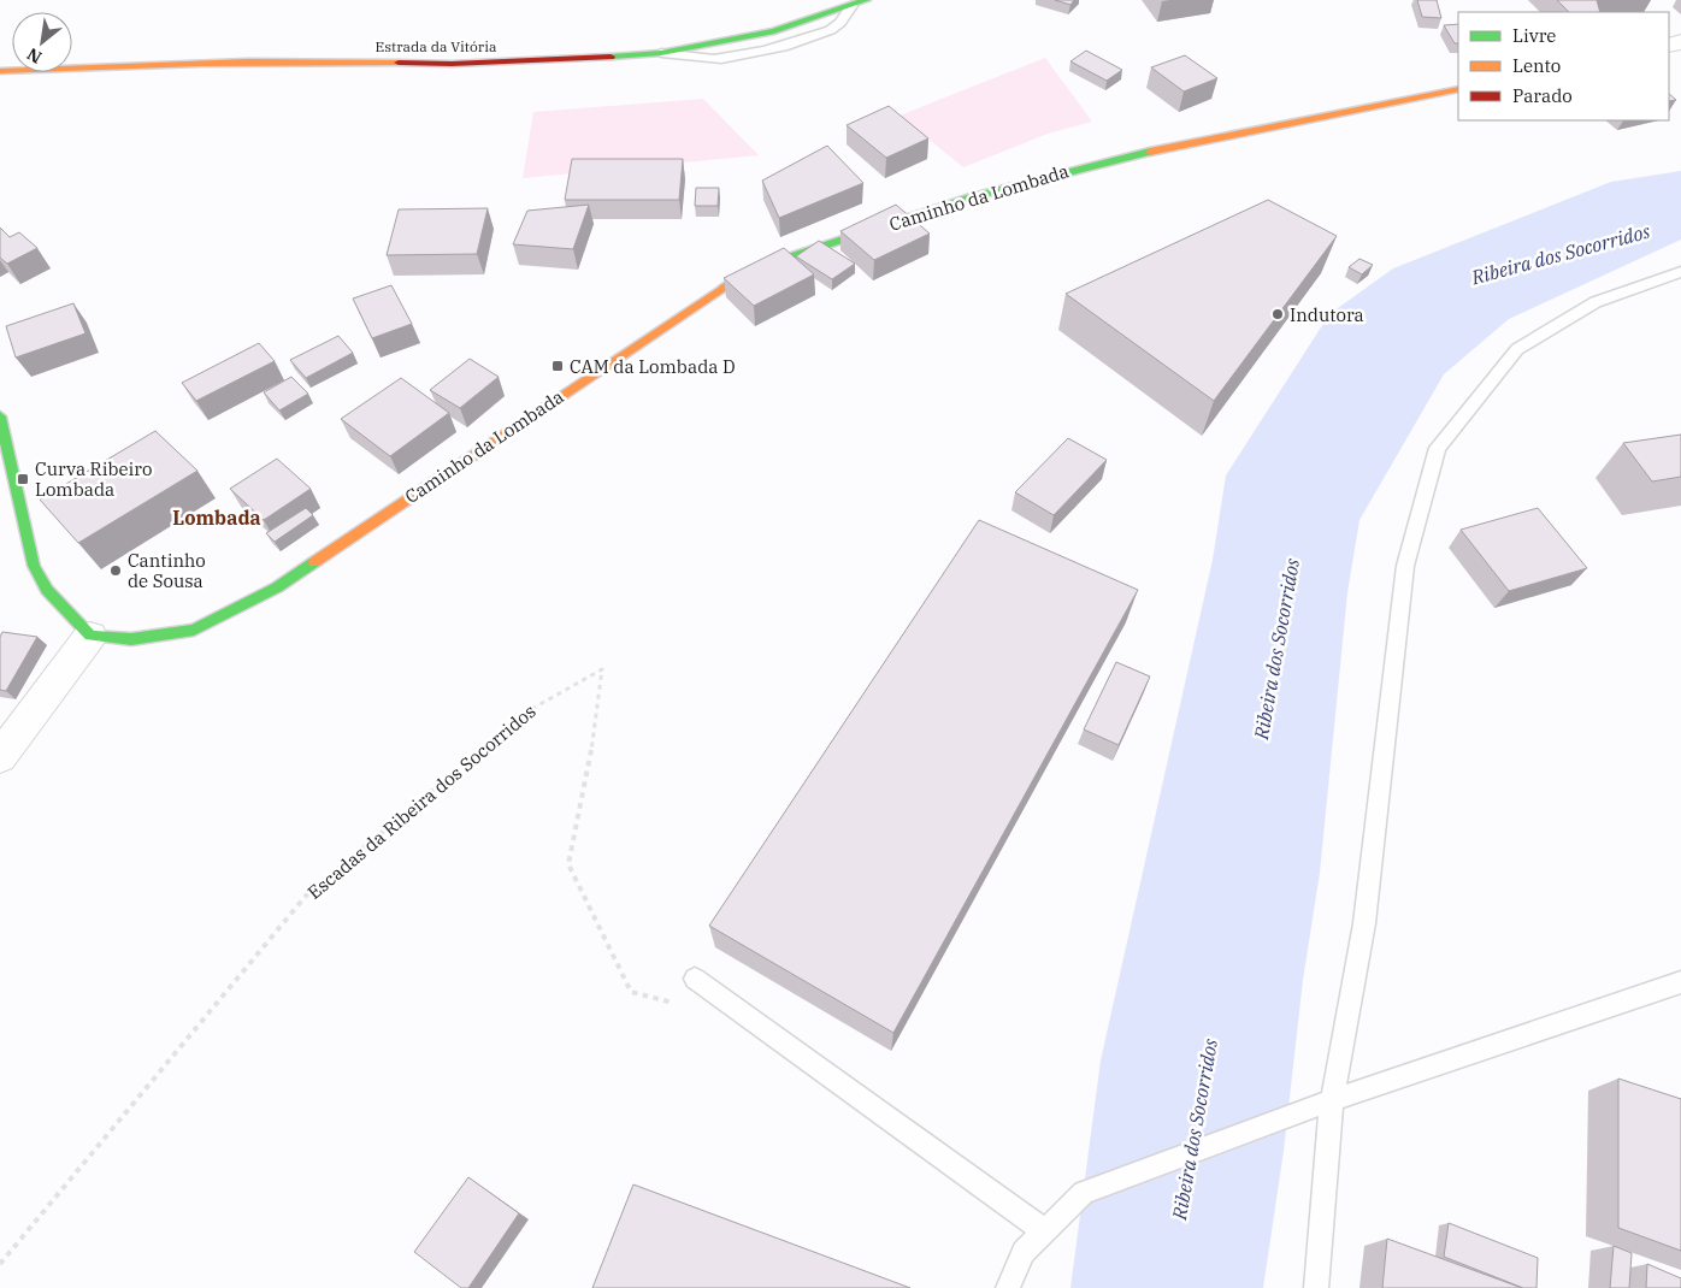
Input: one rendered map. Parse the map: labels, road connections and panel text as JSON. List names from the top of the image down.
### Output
{
  "streets": {
    "street": ["Estrada da Vitória", "Caminho da Lombada"],
    "path": ["Escadas da Ribeira dos Socorridos"]
  },
  "districts": ["Lombada"],
  "water": ["Ribeira dos Socorridos"],
  "places": {
    "other": ["Indutora", "Cantinho de Sousa"],
    "transit": ["CAM da Lombada D", "Curva Ribeiro Lombada"]
  },
  "legend": ["Livre", "Lento", "Parado"],
  "north": "bottom left"
}
